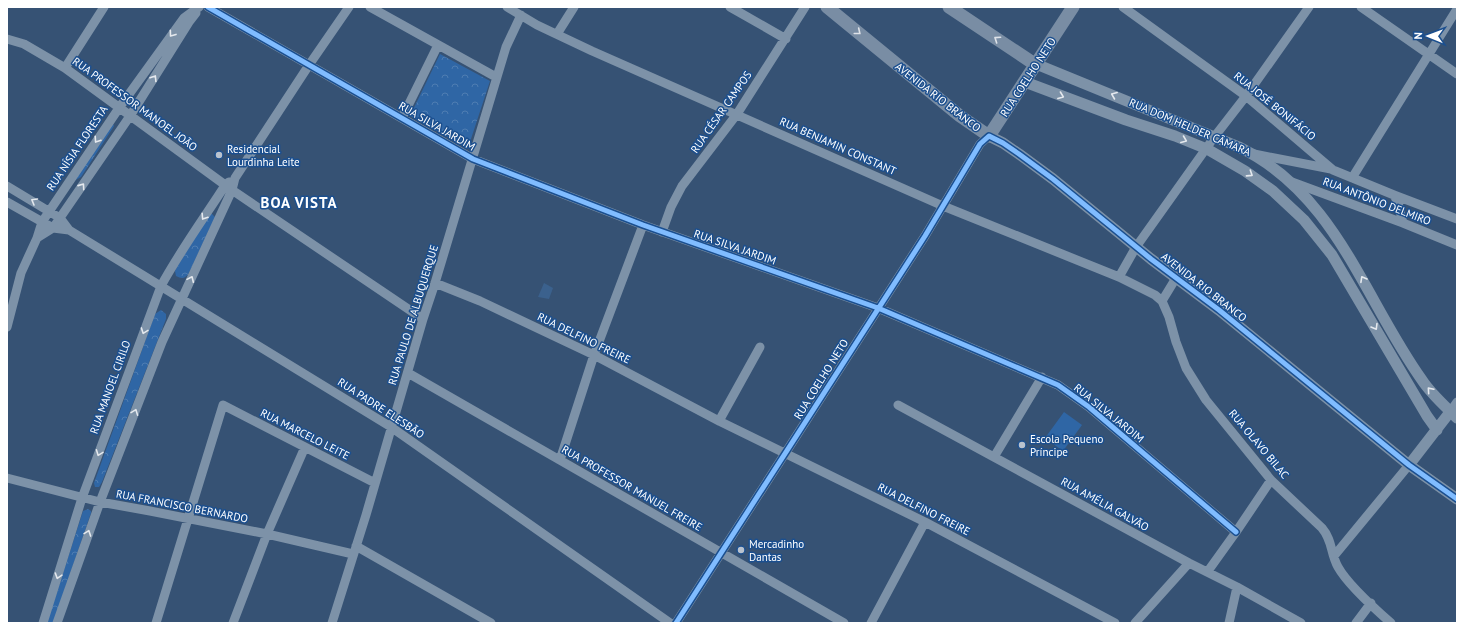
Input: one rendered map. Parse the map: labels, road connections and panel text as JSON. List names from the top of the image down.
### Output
{
  "streets": {
    "main road": ["RUA COELHO NETO", "AVENIDA RIO BRANCO"],
    "street": [
      "RUA PROFESSOR MANOEL JOÃO",
      "RUA JOSÉ BONIFÁCIO",
      "RUA CÉSAR CAMPOS",
      "RUA SILVA JARDIM",
      "RUA DOM HELDER CÂMARA",
      "RUA BENJAMIN CONSTANT",
      "RUA NÍSIA FLORESTA",
      "RUA ANTÔNIO DELMIRO",
      "RUA PAULO DE ALBUQUERQUE",
      "RUA DELFINO FREIRE",
      "RUA MANOEL CIRILO",
      "RUA PADRE ELESBÃO",
      "RUA MARCELO LEITE",
      "RUA OLAVO BILAC",
      "RUA PROFESSOR MANUEL FREIRE",
      "RUA AMÉLIA GALVÃO",
      "RUA FRANCISCO BERNARDO"
    ]
  },
  "crossings": [
    ["RUA COELHO NETO", "AVENIDA RIO BRANCO"],
    ["RUA COELHO NETO", "RUA SILVA JARDIM"],
    ["RUA COELHO NETO", "RUA DOM HELDER CÂMARA"],
    ["RUA COELHO NETO", "RUA BENJAMIN CONSTANT"],
    ["RUA COELHO NETO", "RUA DELFINO FREIRE"],
    ["RUA COELHO NETO", "RUA PROFESSOR MANUEL FREIRE"],
    ["RUA PROFESSOR MANOEL JOÃO", "RUA NÍSIA FLORESTA"],
    ["RUA PROFESSOR MANOEL JOÃO", "RUA PAULO DE ALBUQUERQUE"],
    ["RUA PROFESSOR MANOEL JOÃO", "RUA MANOEL CIRILO"],
    ["RUA CÉSAR CAMPOS", "RUA SILVA JARDIM"],
    ["RUA CÉSAR CAMPOS", "RUA BENJAMIN CONSTANT"],
    ["RUA SILVA JARDIM", "RUA PAULO DE ALBUQUERQUE"],
    ["RUA SILVA JARDIM", "RUA MANOEL CIRILO"],
    ["RUA DOM HELDER CÂMARA", "RUA ANTÔNIO DELMIRO"],
    ["RUA BENJAMIN CONSTANT", "RUA PAULO DE ALBUQUERQUE"],
    ["RUA BENJAMIN CONSTANT", "RUA OLAVO BILAC"],
    ["RUA NÍSIA FLORESTA", "RUA PADRE ELESBÃO"],
    ["RUA PAULO DE ALBUQUERQUE", "RUA DELFINO FREIRE"],
    ["RUA PAULO DE ALBUQUERQUE", "RUA PADRE ELESBÃO"],
    ["RUA PAULO DE ALBUQUERQUE", "RUA MARCELO LEITE"],
    ["RUA PAULO DE ALBUQUERQUE", "RUA PROFESSOR MANUEL FREIRE"],
    ["RUA PAULO DE ALBUQUERQUE", "RUA FRANCISCO BERNARDO"],
    ["RUA MANOEL CIRILO", "RUA PADRE ELESBÃO"],
    ["RUA MANOEL CIRILO", "RUA FRANCISCO BERNARDO"],
    ["RUA MARCELO LEITE", "RUA FRANCISCO BERNARDO"]
  ],
  "districts": ["BOA VISTA"],
  "places": ["Residencial Lourdinha Leite", "Escola Pequeno Príncipe", "Mercadinho Dantas"],
  "north": "left"
}
